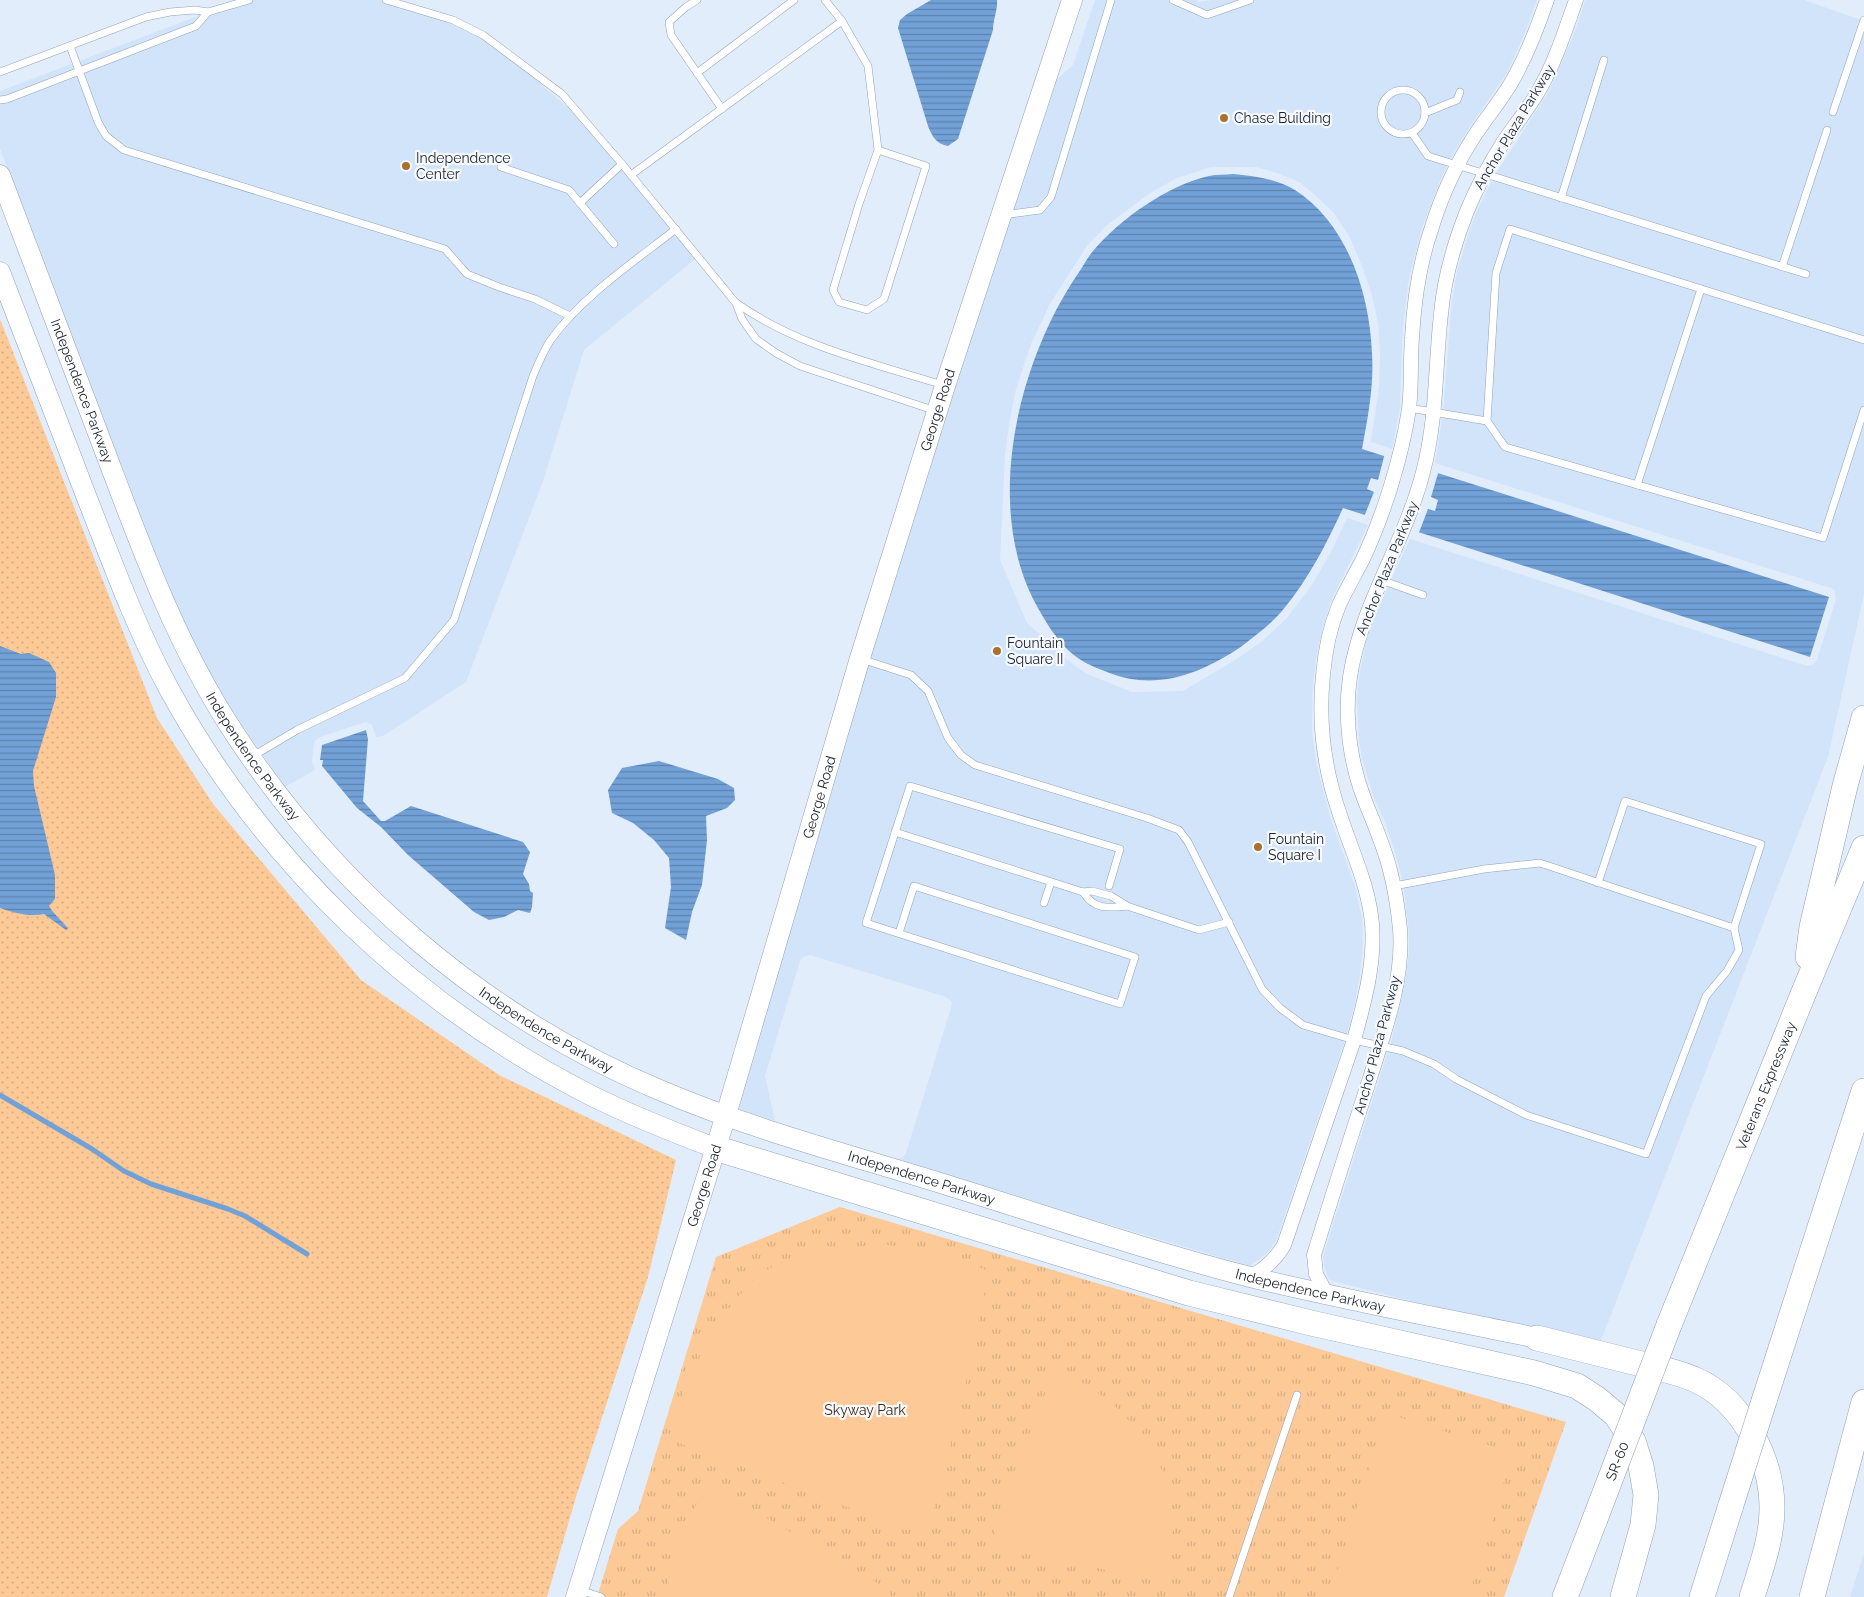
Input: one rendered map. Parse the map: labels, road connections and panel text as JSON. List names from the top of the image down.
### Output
{
  "streets": {
    "highway": ["Veterans Expressway", "SR-60"],
    "main road": ["Independence Parkway", "George Road"],
    "street": ["Anchor Plaza Parkway"]
  },
  "crossings": [
    ["Anchor Plaza Parkway", "Independence Parkway"],
    ["Independence Parkway", "George Road"],
    ["Veterans Expressway", "SR-60"]
  ],
  "parks": ["Skyway Park"],
  "places": [
    "Chase Building",
    "Independence Center",
    "Fountain Square II",
    "Fountain Square I"
  ]
}
